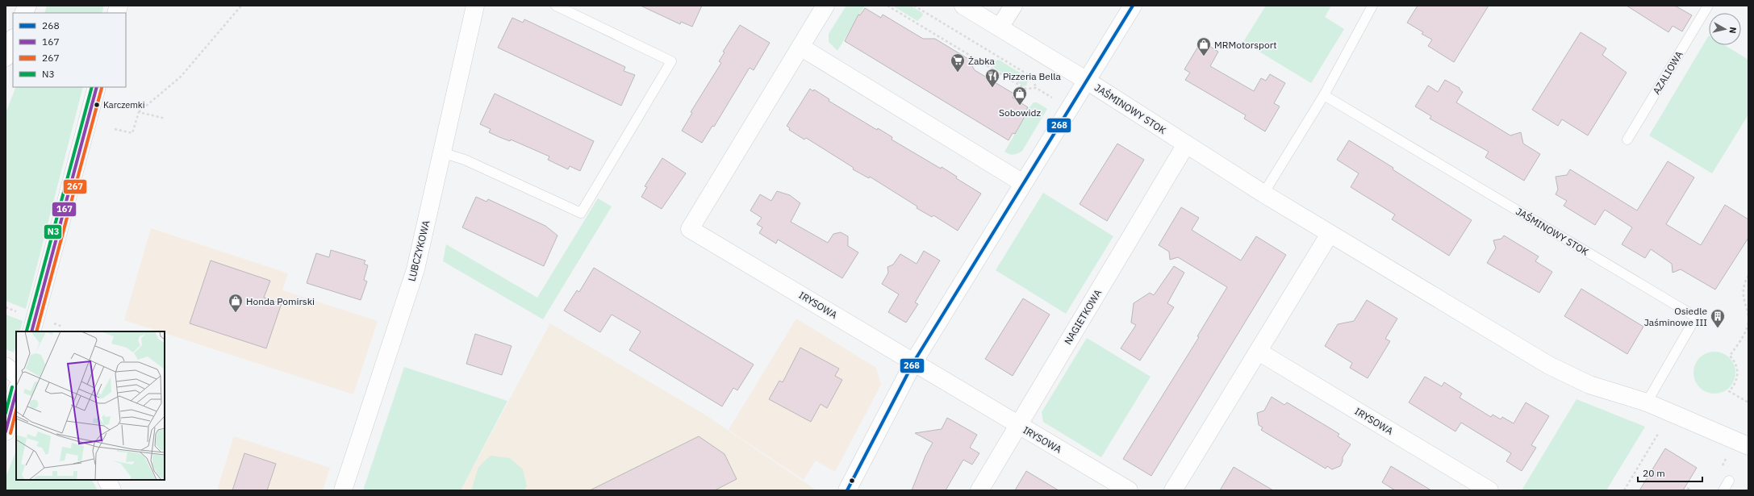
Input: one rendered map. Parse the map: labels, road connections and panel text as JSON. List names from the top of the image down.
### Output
{
  "streets": {
    "street": [
      "JAŚMINOWY STOK",
      "LUBCZYKOWA",
      "IRYSOWA",
      "NAGIETKOWA"
    ],
    "lane": ["AZALIOWA"]
  },
  "crossings": [
    ["JAŚMINOWY STOK", "NAGIETKOWA"],
    ["IRYSOWA", "NAGIETKOWA"]
  ],
  "places": {
    "shop": ["MRMotorsport", "Sobowidz", "Honda Pomirski"],
    "supermarket": ["Żabka"],
    "restaurant": ["Pizzeria Bella"],
    "other": ["Karczemki"],
    "building": ["Osiedle Jaśminowe III"]
  },
  "lines": [
    "transit line 268",
    "transit line 167",
    "transit line N3",
    "transit line 267"
  ],
  "legend": [
    "268",
    "167",
    "267",
    "N3"
  ],
  "scale_bar": "20 m",
  "north": "right"
}
